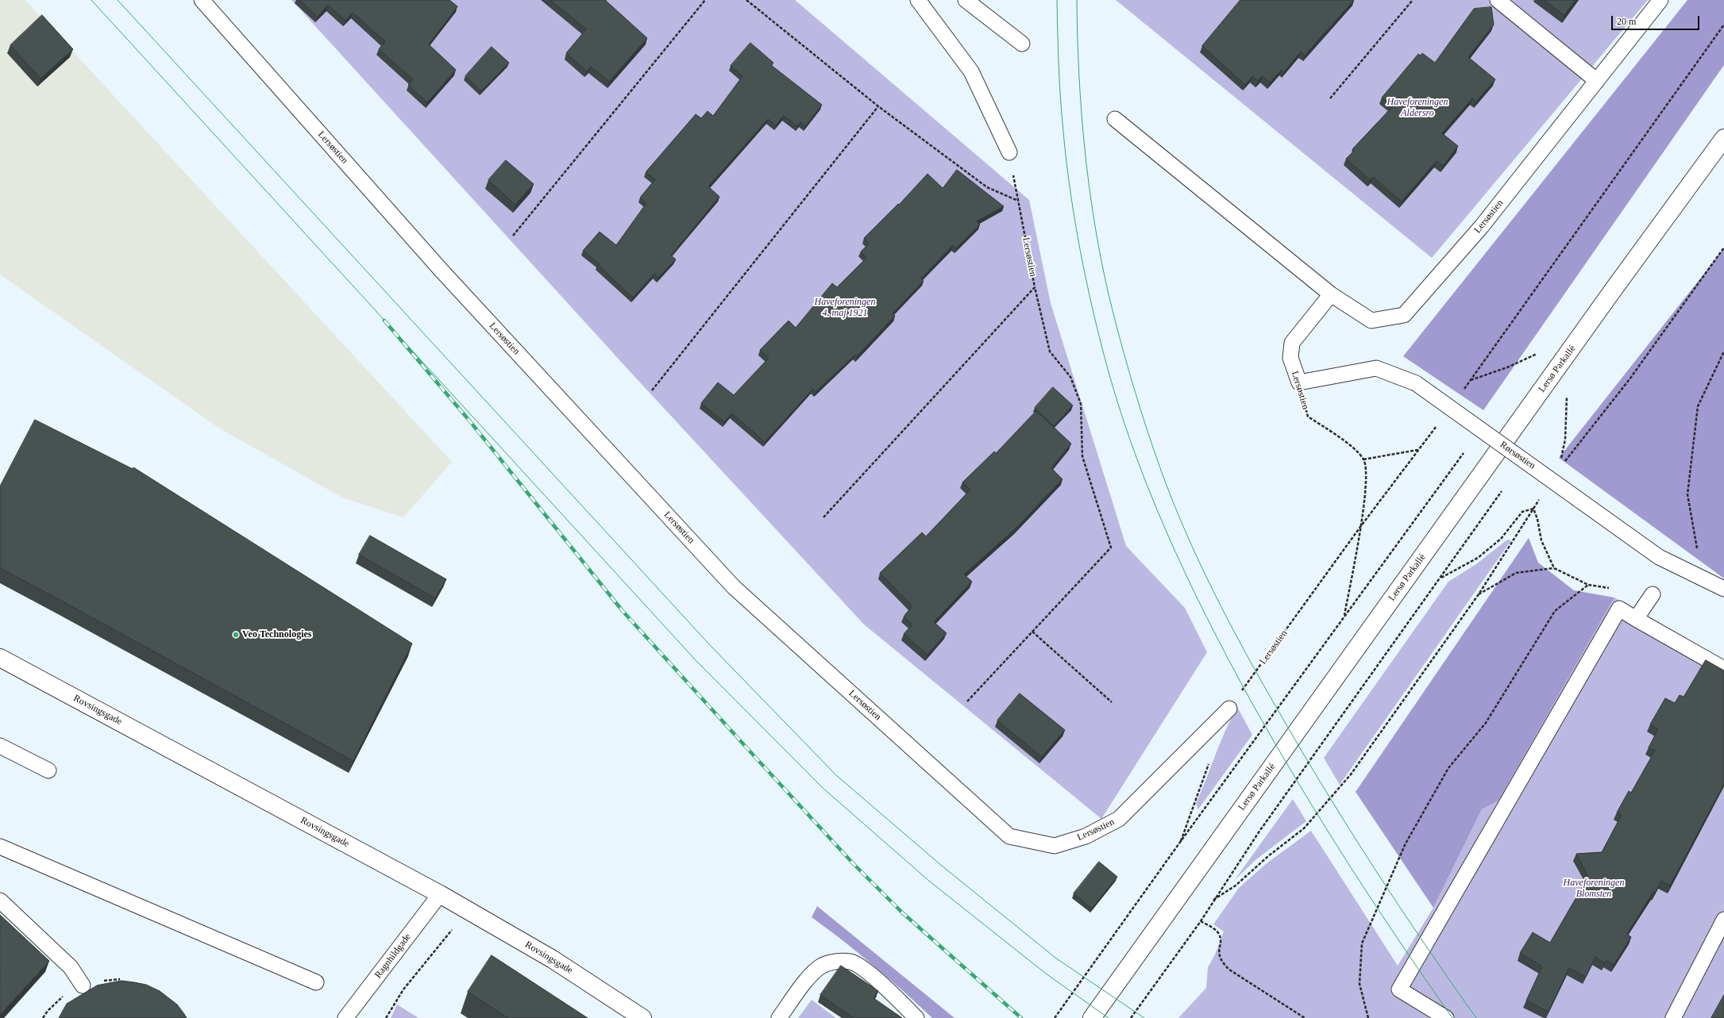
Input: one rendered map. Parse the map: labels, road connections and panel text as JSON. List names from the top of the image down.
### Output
{
  "streets": {
    "street": ["Lersø Parkallé", "Rovsingsgade"],
    "lane": ["Lersøstien", "Rørsøstien", "Ragnhildgade"]
  },
  "crossings": [
    ["Lersøstien", "Rørsøstien"],
    ["Rovsingsgade", "Ragnhildgade"]
  ],
  "parks": ["Haveforeningen Aldersro", "Haveforeningen 4. maj 1921", "Haveforeningen Blomsten"],
  "places": ["Veo Technologies"],
  "scale_bar": "20 m"
}
